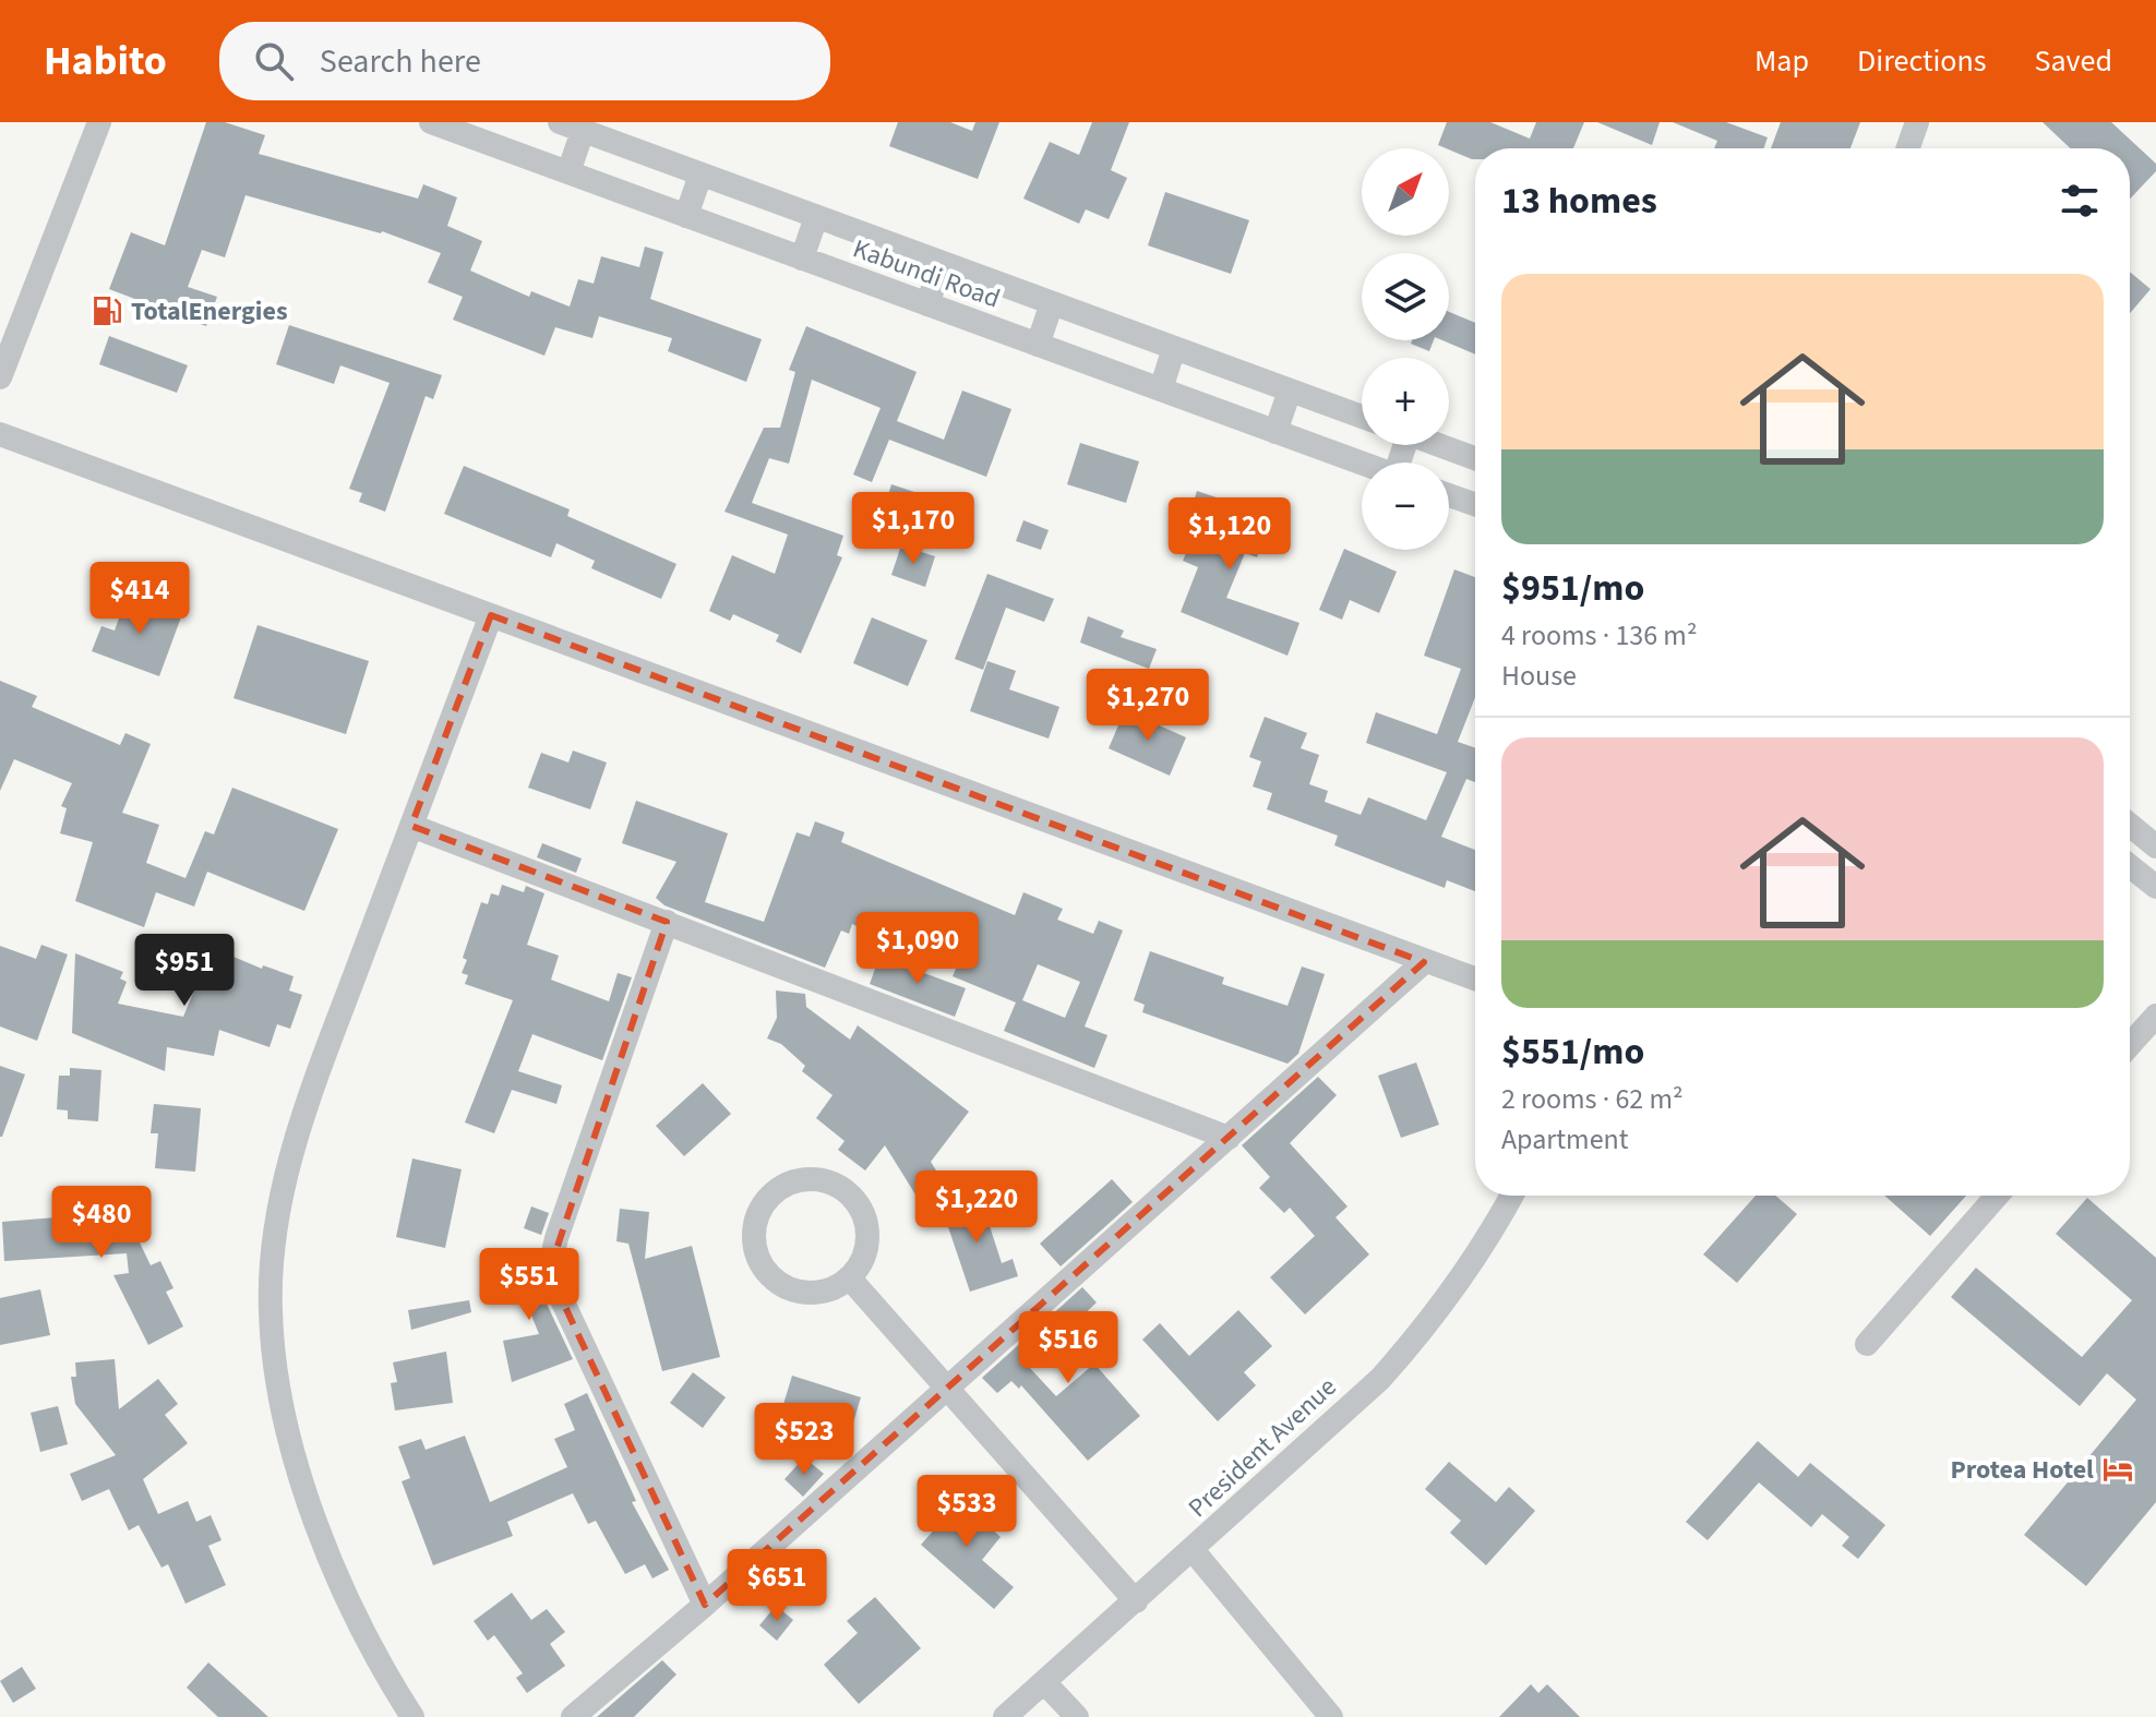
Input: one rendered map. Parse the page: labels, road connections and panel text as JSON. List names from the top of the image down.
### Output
{
  "streets": {
    "street": ["Kabundi Road", "President Avenue"]
  },
  "places": {
    "fuel station": ["TotalEnergies"],
    "hotel": ["Protea Hotel"]
  },
  "north": "top right",
  "page": {
    "header": "Habito",
    "search": "Search here",
    "nav": ["Map", "Directions", "Saved"],
    "map_buttons": ["+", "−"],
    "heading": "13 homes",
    "list": [
      {
        "name": "$951/mo",
        "note": "4 rooms · 136 m² · House"
      },
      {
        "name": "$551/mo",
        "note": "2 rooms · 62 m² · Apartment"
      }
    ],
    "price": [
      "$1,170",
      "$1,120",
      "$414",
      "$1,270",
      "$1,090",
      "$951",
      "$1,220",
      "$480",
      "$551",
      "$516",
      "$523",
      "$533",
      "$651"
    ]
  }
}
